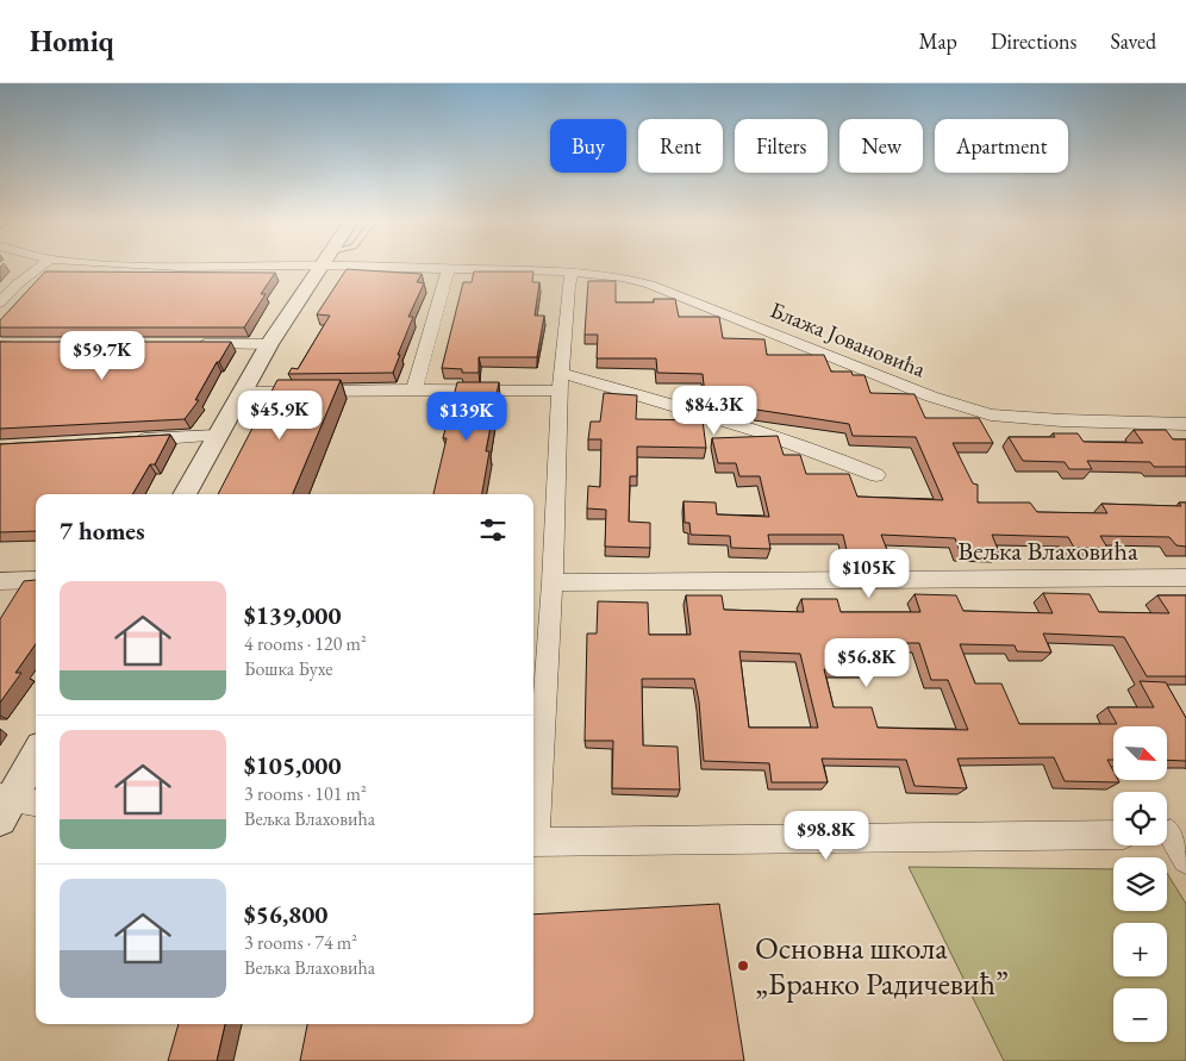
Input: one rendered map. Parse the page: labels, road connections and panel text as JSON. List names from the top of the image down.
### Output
{
  "streets": {
    "street": ["Блажа Јовановића", "Вељка Влаховића"]
  },
  "places": ["Основна школа „Бранко Радичевић”"],
  "north": "bottom right",
  "page": {
    "header": "Homiq",
    "nav": ["Map", "Directions", "Saved"],
    "chip": [
      "Buy",
      "Rent",
      "Filters",
      "New",
      "Apartment"
    ],
    "price": [
      "$59.7K",
      "$84.3K",
      "$45.9K",
      "$139K",
      "$105K",
      "$56.8K",
      "$98.8K"
    ],
    "heading": "7 homes",
    "list": [
      {
        "name": "$139,000",
        "note": "4 rooms · 120 m² · Бошка Бухе"
      },
      {
        "name": "$105,000",
        "note": "3 rooms · 101 m² · Вељка Влаховића"
      },
      {
        "name": "$56,800",
        "note": "3 rooms · 74 m² · Вељка Влаховића"
      }
    ],
    "map_buttons": ["+", "−"]
  }
}
